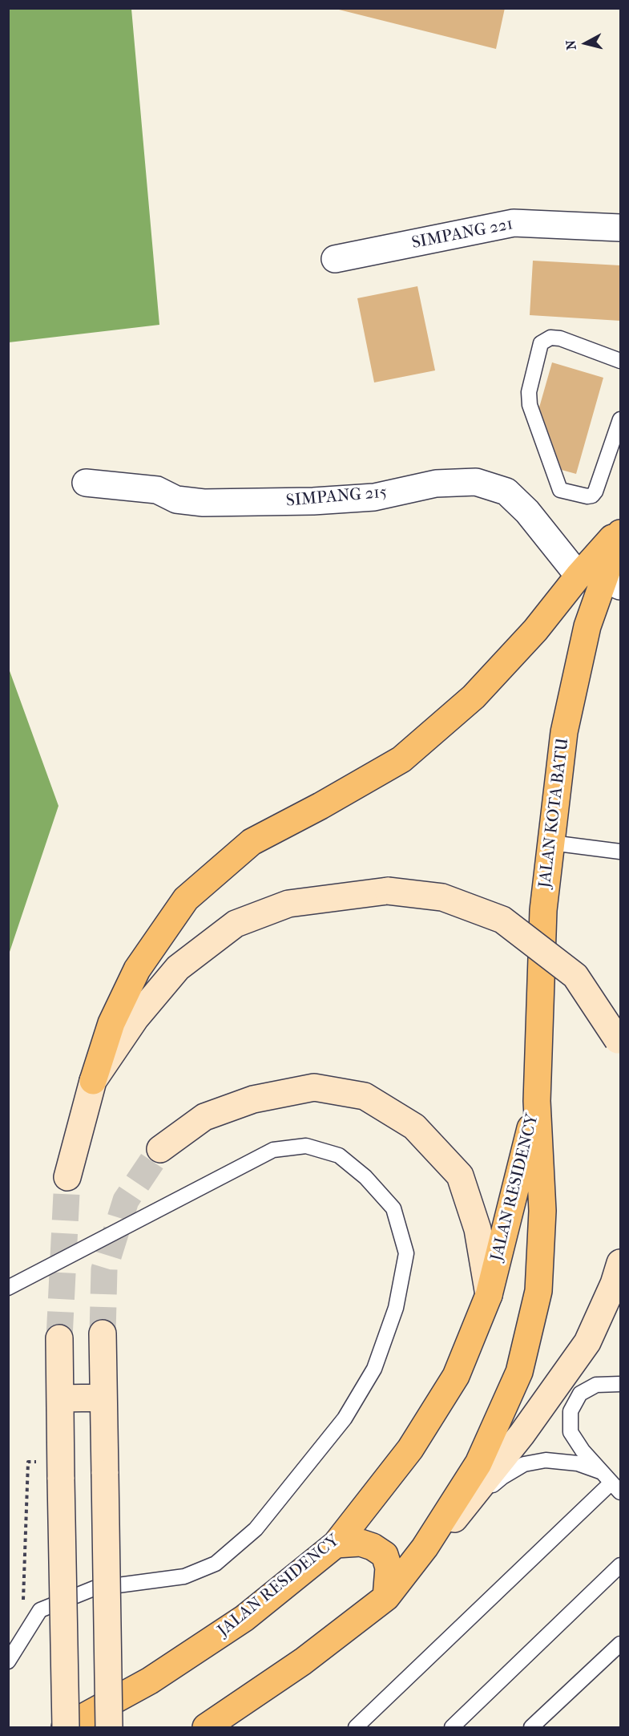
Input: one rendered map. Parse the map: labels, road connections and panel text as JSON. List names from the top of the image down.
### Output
{
  "streets": {
    "main road": ["JALAN KOTA BATU", "JALAN RESIDENCY"],
    "street": ["SIMPANG 221", "SIMPANG 215"]
  },
  "crossings": [
    ["SIMPANG 215", "JALAN KOTA BATU"],
    ["JALAN KOTA BATU", "JALAN RESIDENCY"]
  ],
  "north": "left"
}
